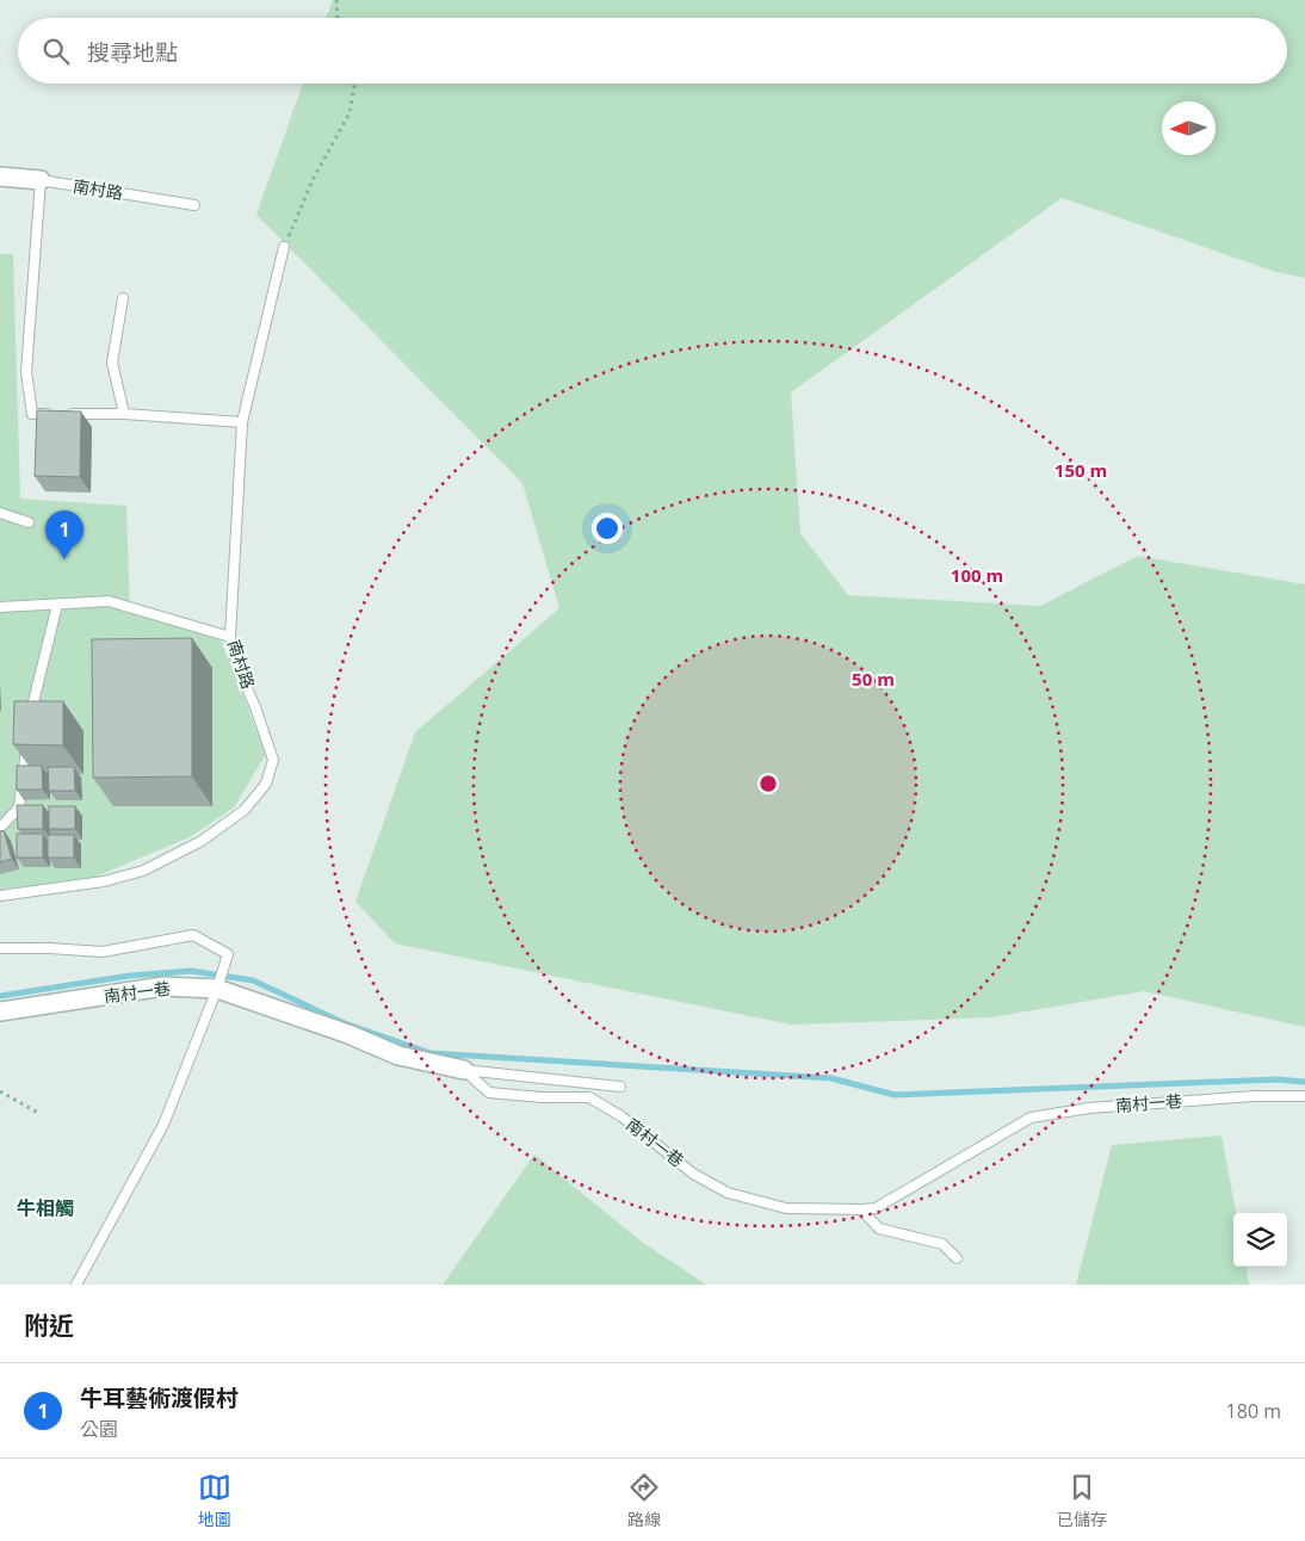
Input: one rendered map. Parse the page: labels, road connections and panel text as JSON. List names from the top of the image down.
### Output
{
  "streets": {
    "street": ["南村路", "南村一巷"]
  },
  "districts": ["牛相觸"],
  "north": "left",
  "page": {
    "search": "搜尋地點",
    "pins": "1",
    "heading": "附近",
    "list": [
      {
        "mark": "1",
        "name": "牛耳藝術渡假村",
        "note": "公園",
        "value": "180 m"
      }
    ],
    "nav": ["地圖", "路線", "已儲存"]
  },
  "rings": ["150 m", "100 m", "50 m"]
}
